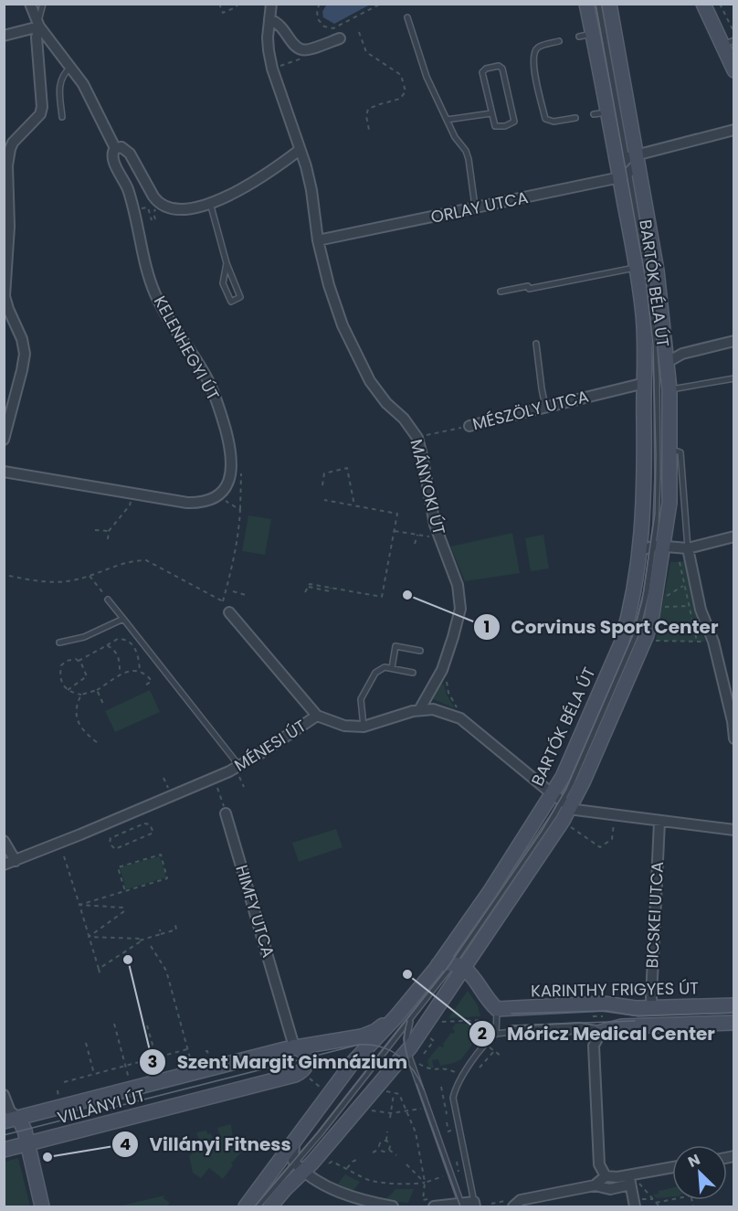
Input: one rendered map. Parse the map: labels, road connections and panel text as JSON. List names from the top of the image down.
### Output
{
  "streets": {
    "main road": ["BARTÓK BÉLA ÚT", "KARINTHY FRIGYES ÚT", "VILLÁNYI ÚT"],
    "street": [
      "ORLAY UTCA",
      "KELENHEGYI ÚT",
      "MÉSZÖLY UTCA",
      "MÁNYOKI ÚT",
      "MÉNESI ÚT",
      "HIMFY UTCA",
      "BICSKEI UTCA"
    ]
  },
  "crossings": [
    ["ORLAY UTCA", "BARTÓK BÉLA ÚT"],
    ["ORLAY UTCA", "MÁNYOKI ÚT"],
    ["BARTÓK BÉLA ÚT", "MÉSZÖLY UTCA"],
    ["BARTÓK BÉLA ÚT", "MÉNESI ÚT"],
    ["BARTÓK BÉLA ÚT", "VILLÁNYI ÚT"],
    ["KELENHEGYI ÚT", "MÁNYOKI ÚT"],
    ["MÉSZÖLY UTCA", "MÁNYOKI ÚT"],
    ["MÁNYOKI ÚT", "MÉNESI ÚT"],
    ["HIMFY UTCA", "VILLÁNYI ÚT"],
    ["BICSKEI UTCA", "KARINTHY FRIGYES ÚT"]
  ],
  "places": [
    "Corvinus Sport Center",
    "Szent Margit Gimnázium",
    "Móricz Medical Center",
    "Villányi Fitness"
  ],
  "north": "top left"
}
